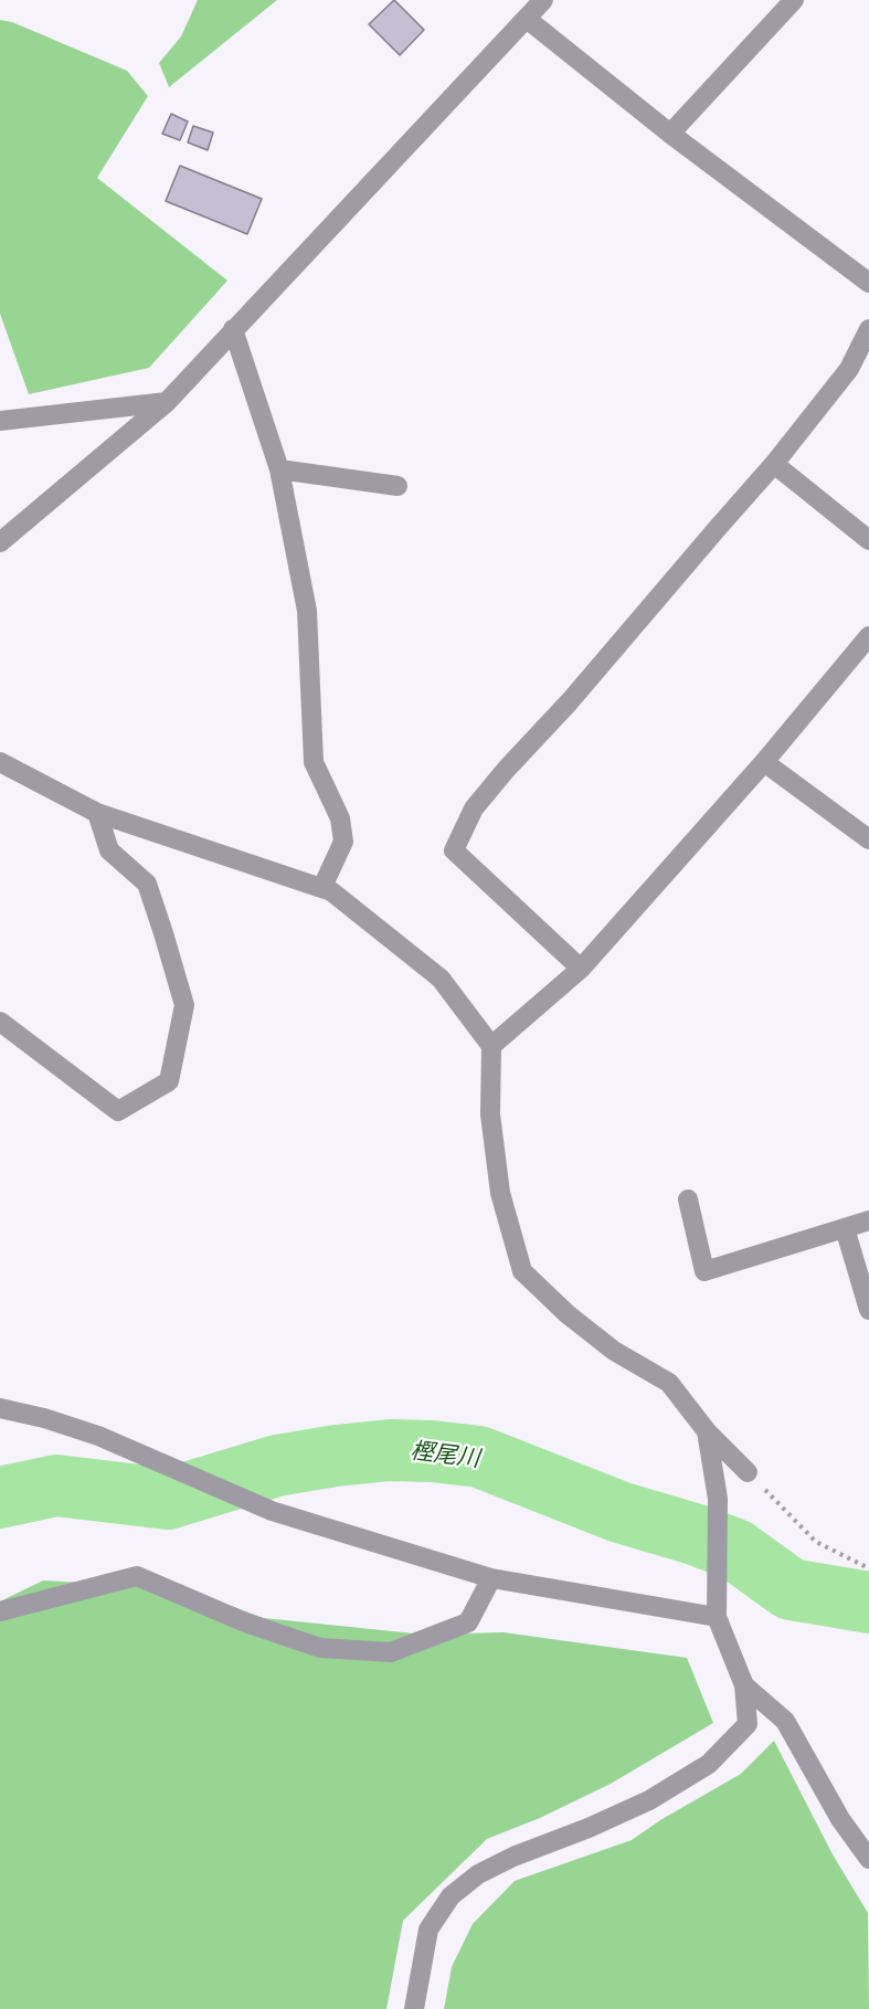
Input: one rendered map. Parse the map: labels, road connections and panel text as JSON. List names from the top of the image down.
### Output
{
  "water": ["樫尾川"]
}
